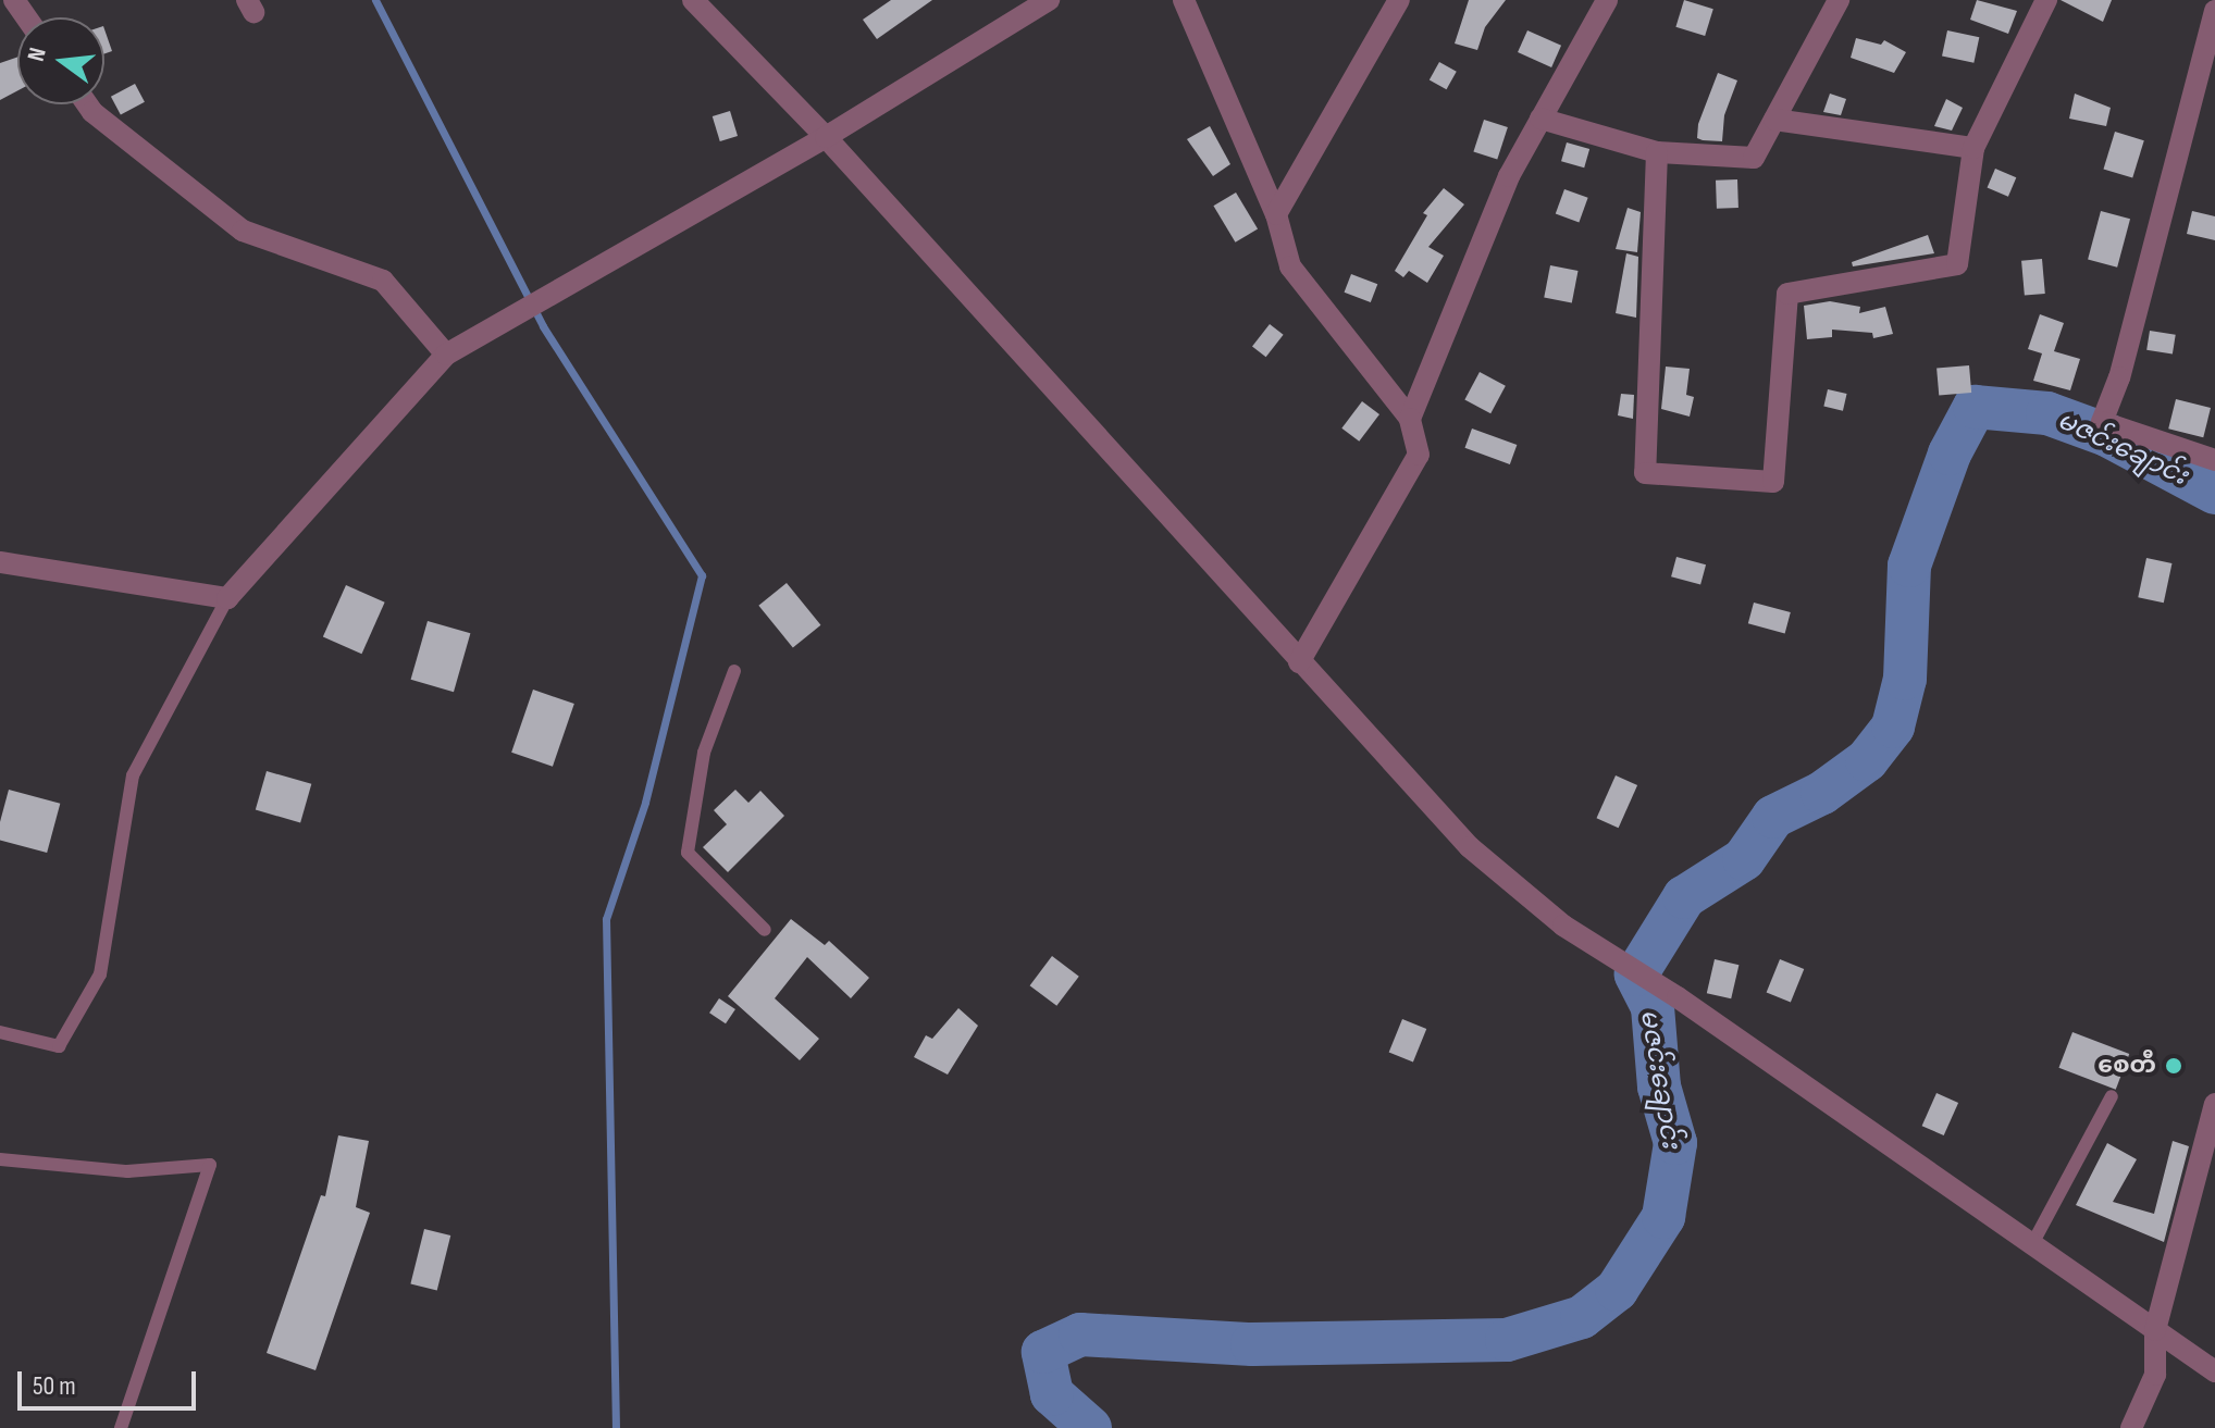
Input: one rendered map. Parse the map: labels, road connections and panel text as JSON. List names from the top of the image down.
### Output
{
  "water": ["မဇင်းချောင်း"],
  "places": ["စေတီ"],
  "scale_bar": "50 m",
  "north": "left"
}
